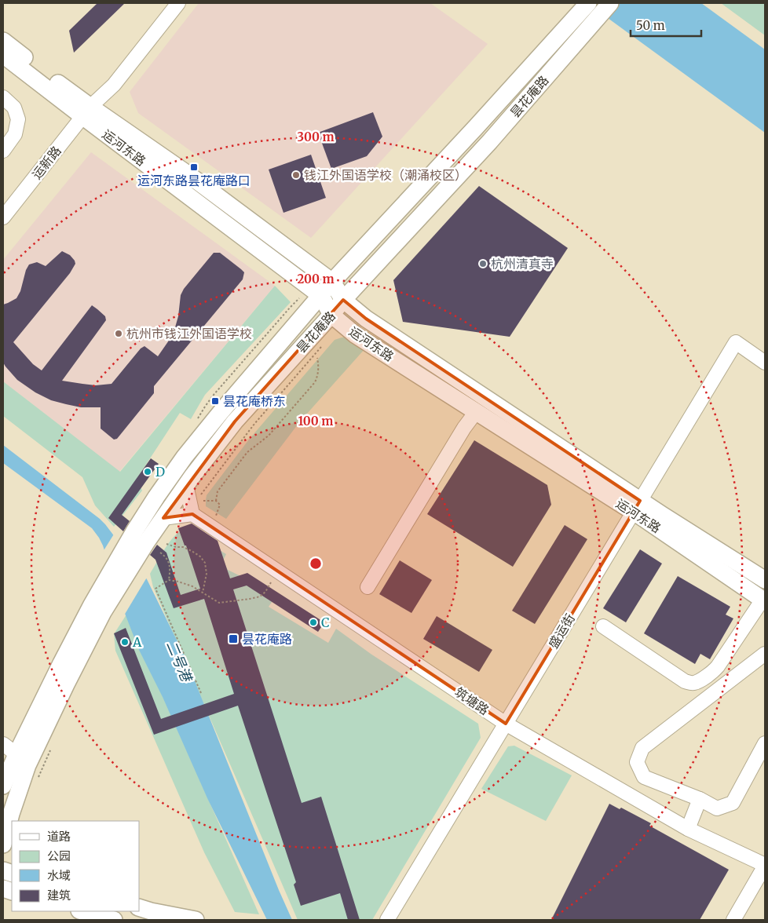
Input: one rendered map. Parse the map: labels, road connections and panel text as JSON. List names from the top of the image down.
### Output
{
  "streets": {
    "main road": ["昙花庵路", "运河东路"],
    "street": ["运新路", "盛运街", "筑塘路"]
  },
  "crossings": [
    ["昙花庵路", "运河东路"],
    ["运河东路", "运新路"],
    ["运河东路", "盛运街"],
    ["盛运街", "筑塘路"]
  ],
  "water": ["二号港"],
  "places": {
    "transit": ["运河东路昙花庵路口", "昙花庵桥东", "昙花庵路"],
    "other": [
      "钱江外国语学校（潮涌校区）",
      "杭州清真寺",
      "杭州市钱江外国语学校",
      "D",
      "C",
      "A"
    ]
  },
  "legend": [
    "道路",
    "公园",
    "水域",
    "建筑"
  ],
  "scale_bar": "50 m",
  "rings": ["300 m", "200 m", "100 m"]
}
